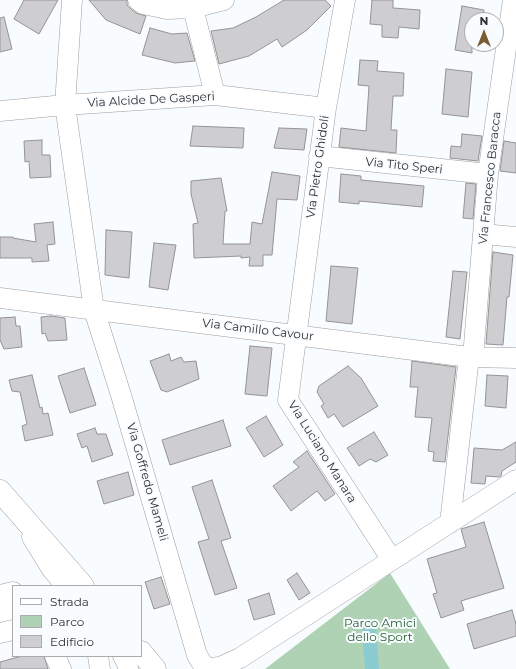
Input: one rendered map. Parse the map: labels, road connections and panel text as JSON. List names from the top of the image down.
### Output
{
  "streets": {
    "street": [
      "Via Alcide De Gasperi",
      "Via Tito Speri",
      "Via Pietro Ghidoli",
      "Via Francesco Baracca",
      "Via Camillo Cavour",
      "Via Luciano Manara",
      "Via Goffredo Mameli"
    ]
  },
  "crossings": [
    ["Via Alcide De Gasperi", "Via Pietro Ghidoli"],
    ["Via Alcide De Gasperi", "Via Goffredo Mameli"],
    ["Via Tito Speri", "Via Pietro Ghidoli"],
    ["Via Tito Speri", "Via Francesco Baracca"],
    ["Via Pietro Ghidoli", "Via Camillo Cavour"],
    ["Via Pietro Ghidoli", "Via Luciano Manara"],
    ["Via Francesco Baracca", "Via Camillo Cavour"],
    ["Via Camillo Cavour", "Via Luciano Manara"],
    ["Via Camillo Cavour", "Via Goffredo Mameli"],
    ["Via Luciano Manara", "Via Goffredo Mameli"]
  ],
  "parks": ["Parco Amici dello Sport"],
  "legend": ["Strada", "Parco", "Edificio"],
  "north": "top"
}
